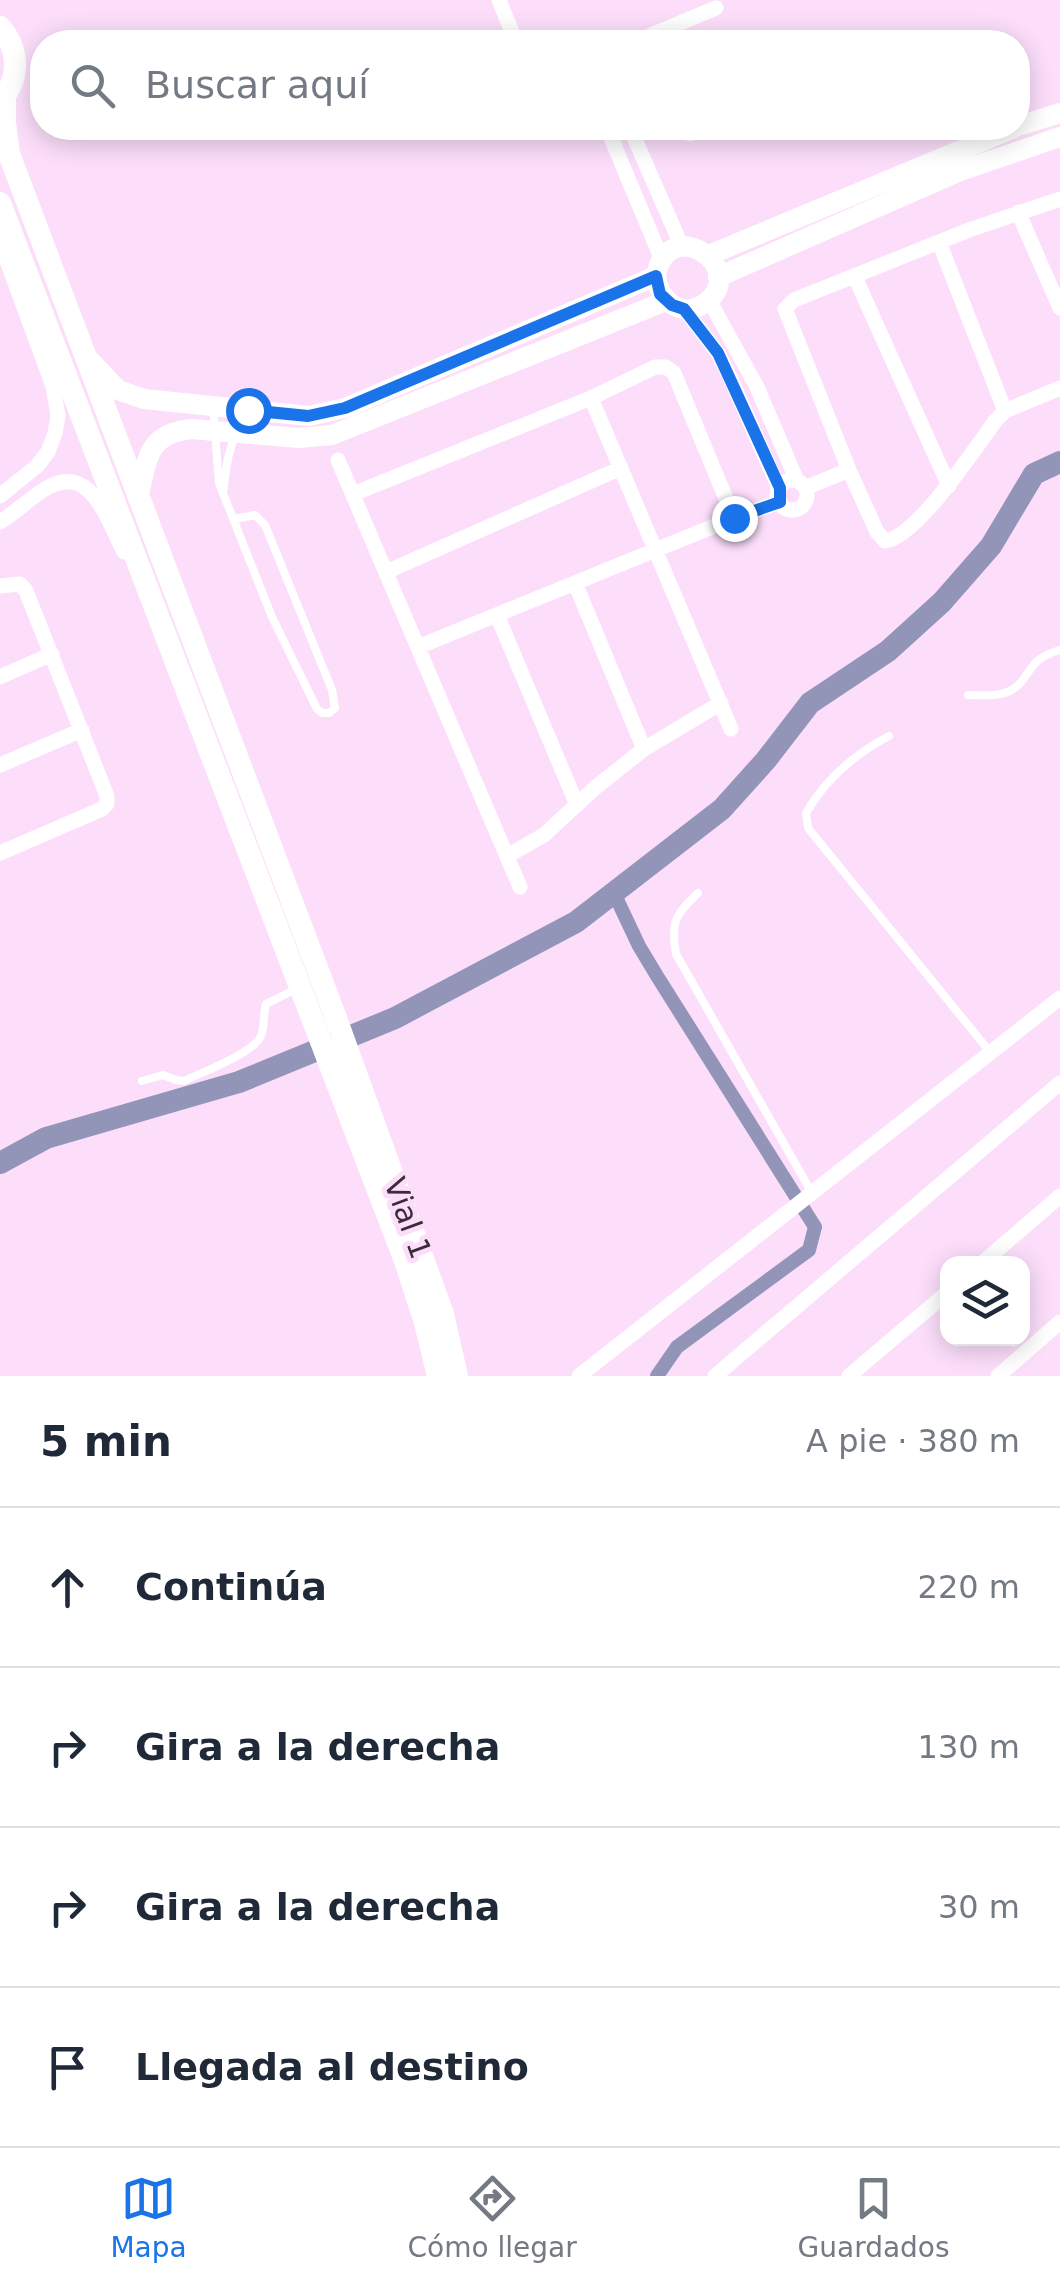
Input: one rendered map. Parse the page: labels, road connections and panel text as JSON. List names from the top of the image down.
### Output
{
  "streets": {
    "main road": ["Vial 1"]
  },
  "page": {
    "search": "Buscar aquí",
    "heading": ["5 min", "A pie · 380 m"],
    "list": [
      ["Continúa", "220 m"],
      ["Gira a la derecha", "130 m"],
      ["Gira a la derecha", "30 m"],
      "Llegada al destino"
    ],
    "nav": ["Mapa", "Cómo llegar", "Guardados"]
  }
}
